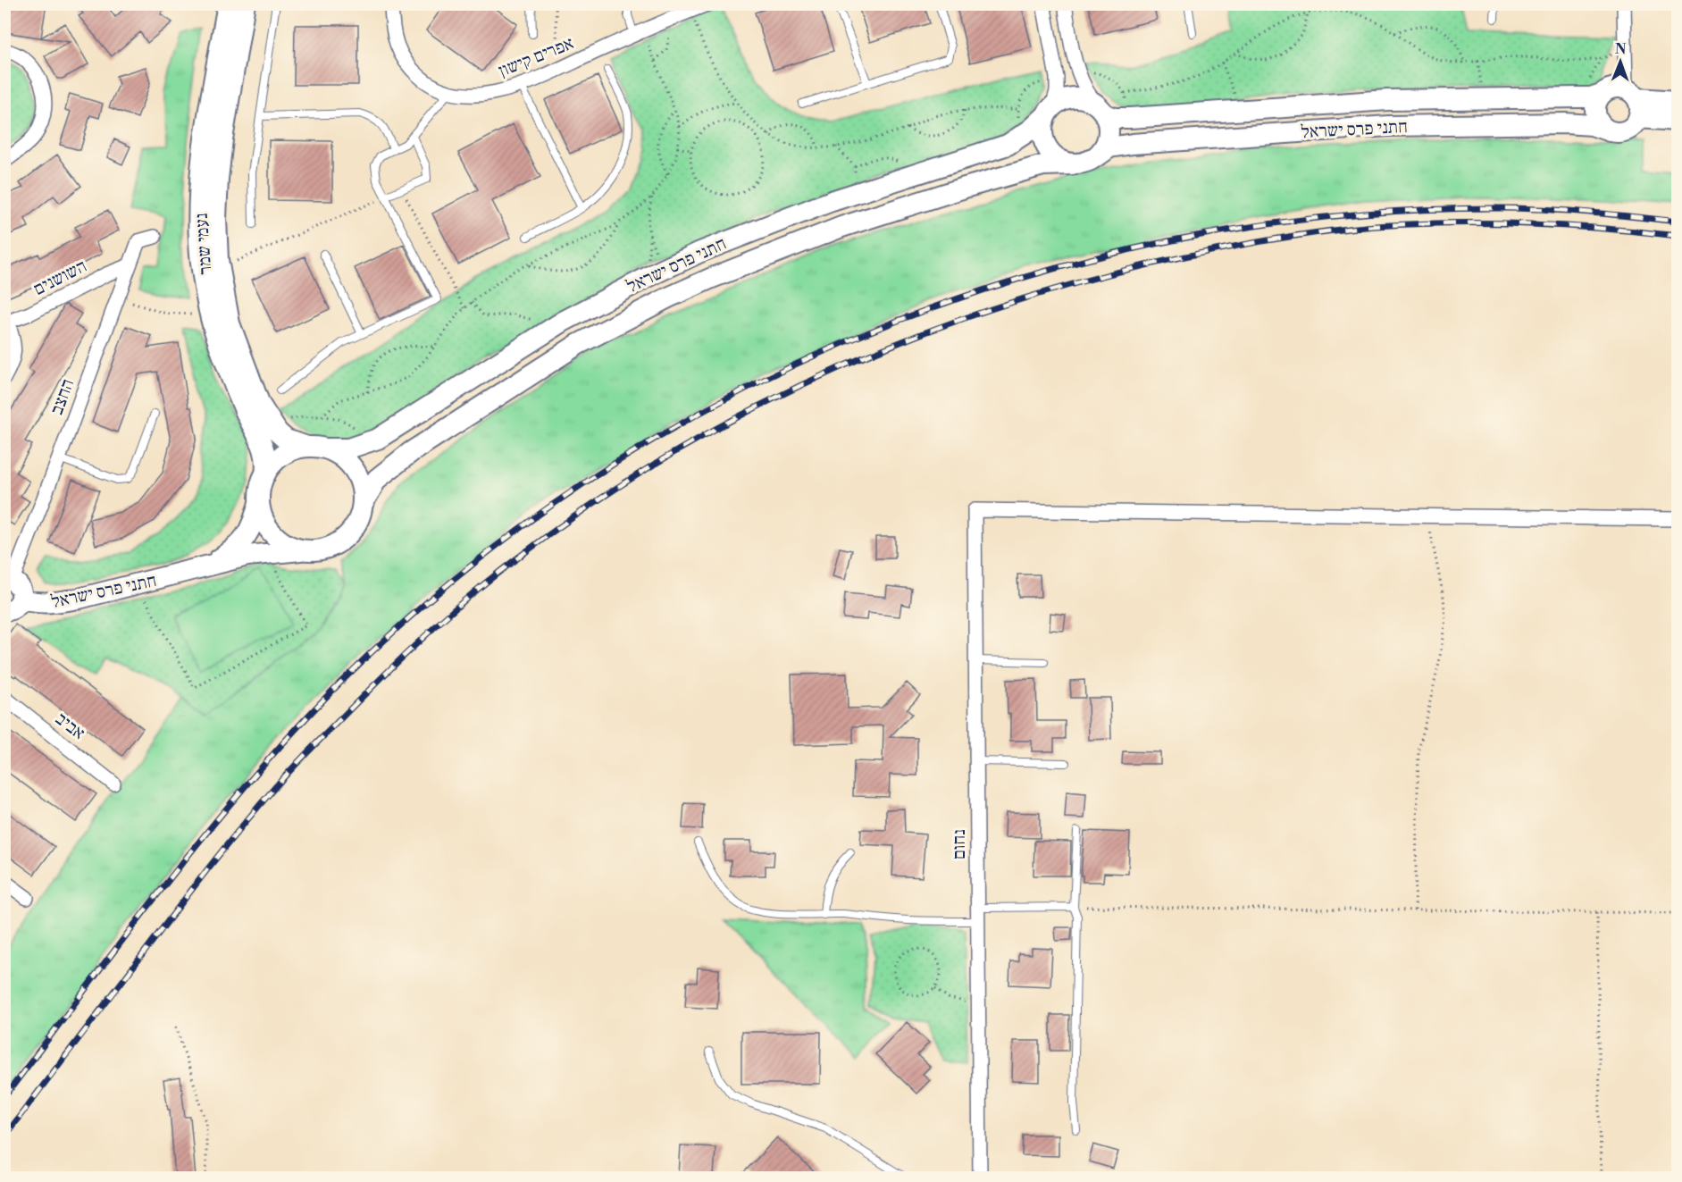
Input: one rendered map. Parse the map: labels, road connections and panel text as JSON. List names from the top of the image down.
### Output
{
  "streets": {
    "main road": ["חתני פרס ישראל", "נעמי שמר"],
    "street": [
      "אפרים קישון",
      "השושנים",
      "החצב",
      "אביב",
      "נחום"
    ]
  },
  "crossings": [
    ["חתני פרס ישראל", "נעמי שמר"],
    ["השושנים", "החצב"]
  ],
  "north": "top"
}
